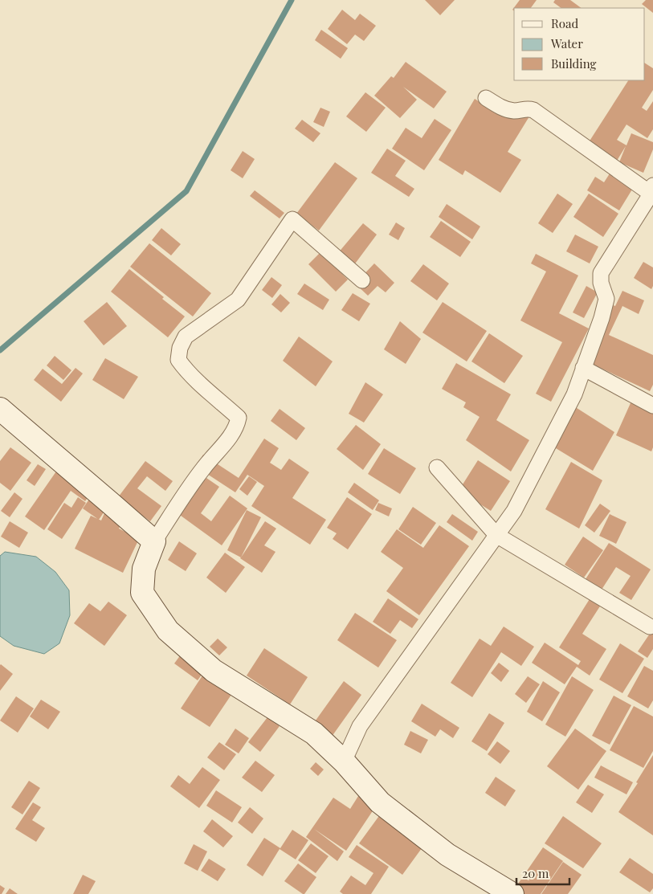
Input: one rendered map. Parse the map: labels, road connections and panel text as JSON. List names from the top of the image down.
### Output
{
  "legend": ["Road", "Water", "Building"],
  "scale_bar": "20 m"
}
